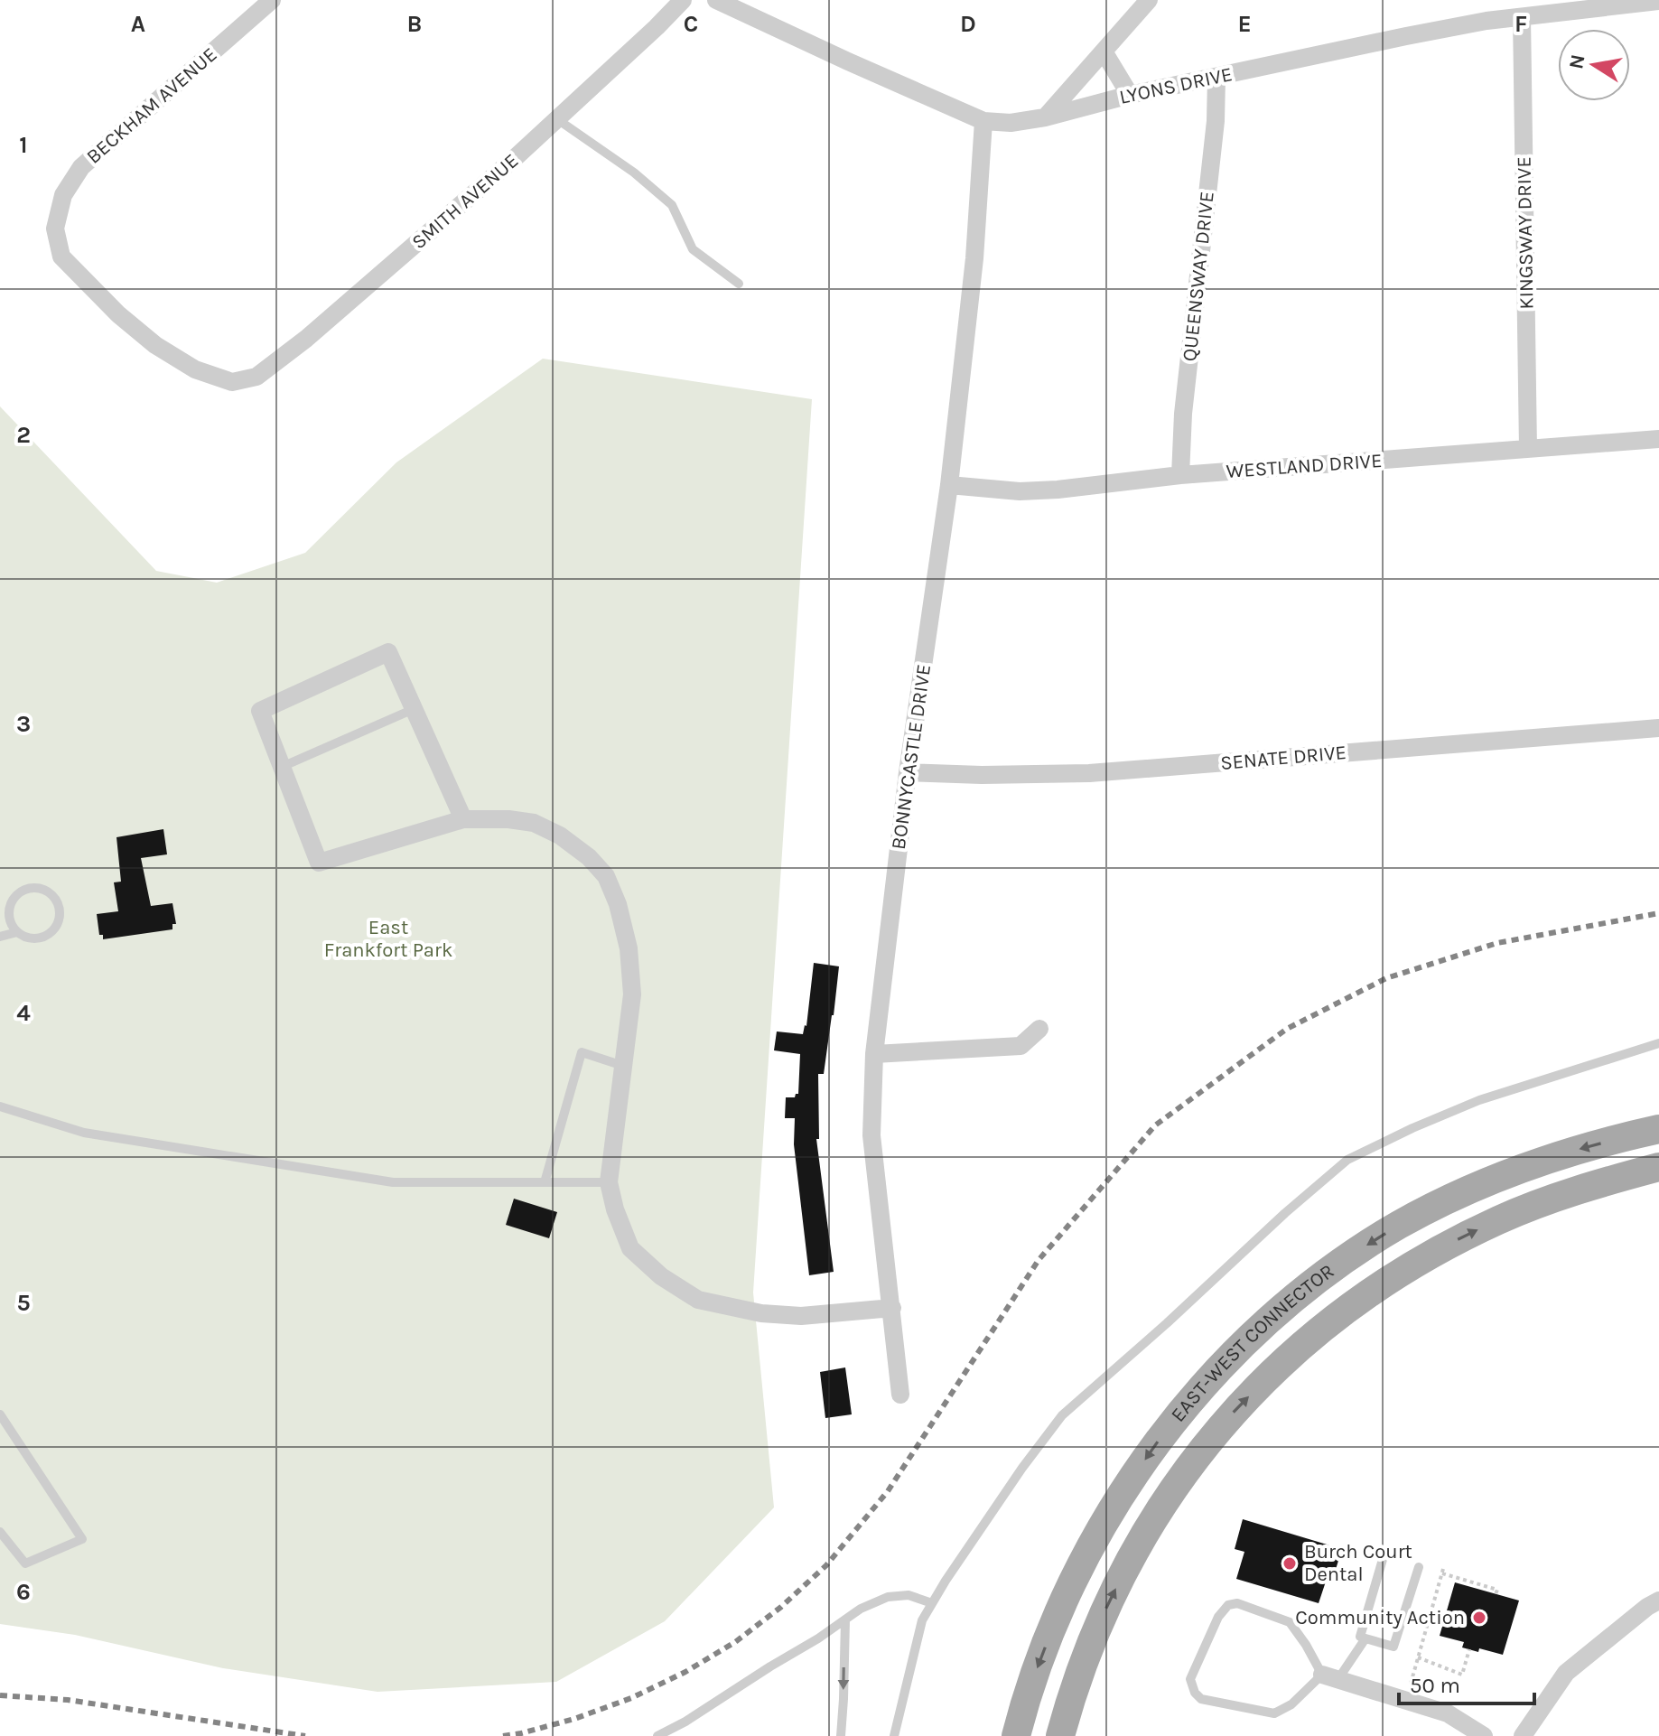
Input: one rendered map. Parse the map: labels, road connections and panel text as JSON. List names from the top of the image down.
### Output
{
  "streets": {
    "main road": ["EAST-WEST CONNECTOR"],
    "street": [
      "LYONS DRIVE",
      "BECKHAM AVENUE",
      "SMITH AVENUE",
      "KINGSWAY DRIVE",
      "QUEENSWAY DRIVE",
      "WESTLAND DRIVE",
      "BONNYCASTLE DRIVE",
      "SENATE DRIVE"
    ]
  },
  "crossings": [
    ["LYONS DRIVE", "KINGSWAY DRIVE"],
    ["LYONS DRIVE", "QUEENSWAY DRIVE"],
    ["LYONS DRIVE", "BONNYCASTLE DRIVE"],
    ["BECKHAM AVENUE", "SMITH AVENUE"],
    ["KINGSWAY DRIVE", "WESTLAND DRIVE"],
    ["QUEENSWAY DRIVE", "WESTLAND DRIVE"],
    ["WESTLAND DRIVE", "BONNYCASTLE DRIVE"],
    ["BONNYCASTLE DRIVE", "SENATE DRIVE"]
  ],
  "parks": ["East Frankfort Park"],
  "places": ["Burch Court Dental", "Community Action"],
  "scale_bar": "50 m",
  "north": "left",
  "grid": {
    "columns": [
      "A",
      "B",
      "C",
      "D",
      "E",
      "F"
    ],
    "rows": [
      "1",
      "2",
      "3",
      "4",
      "5",
      "6"
    ]
  }
}
